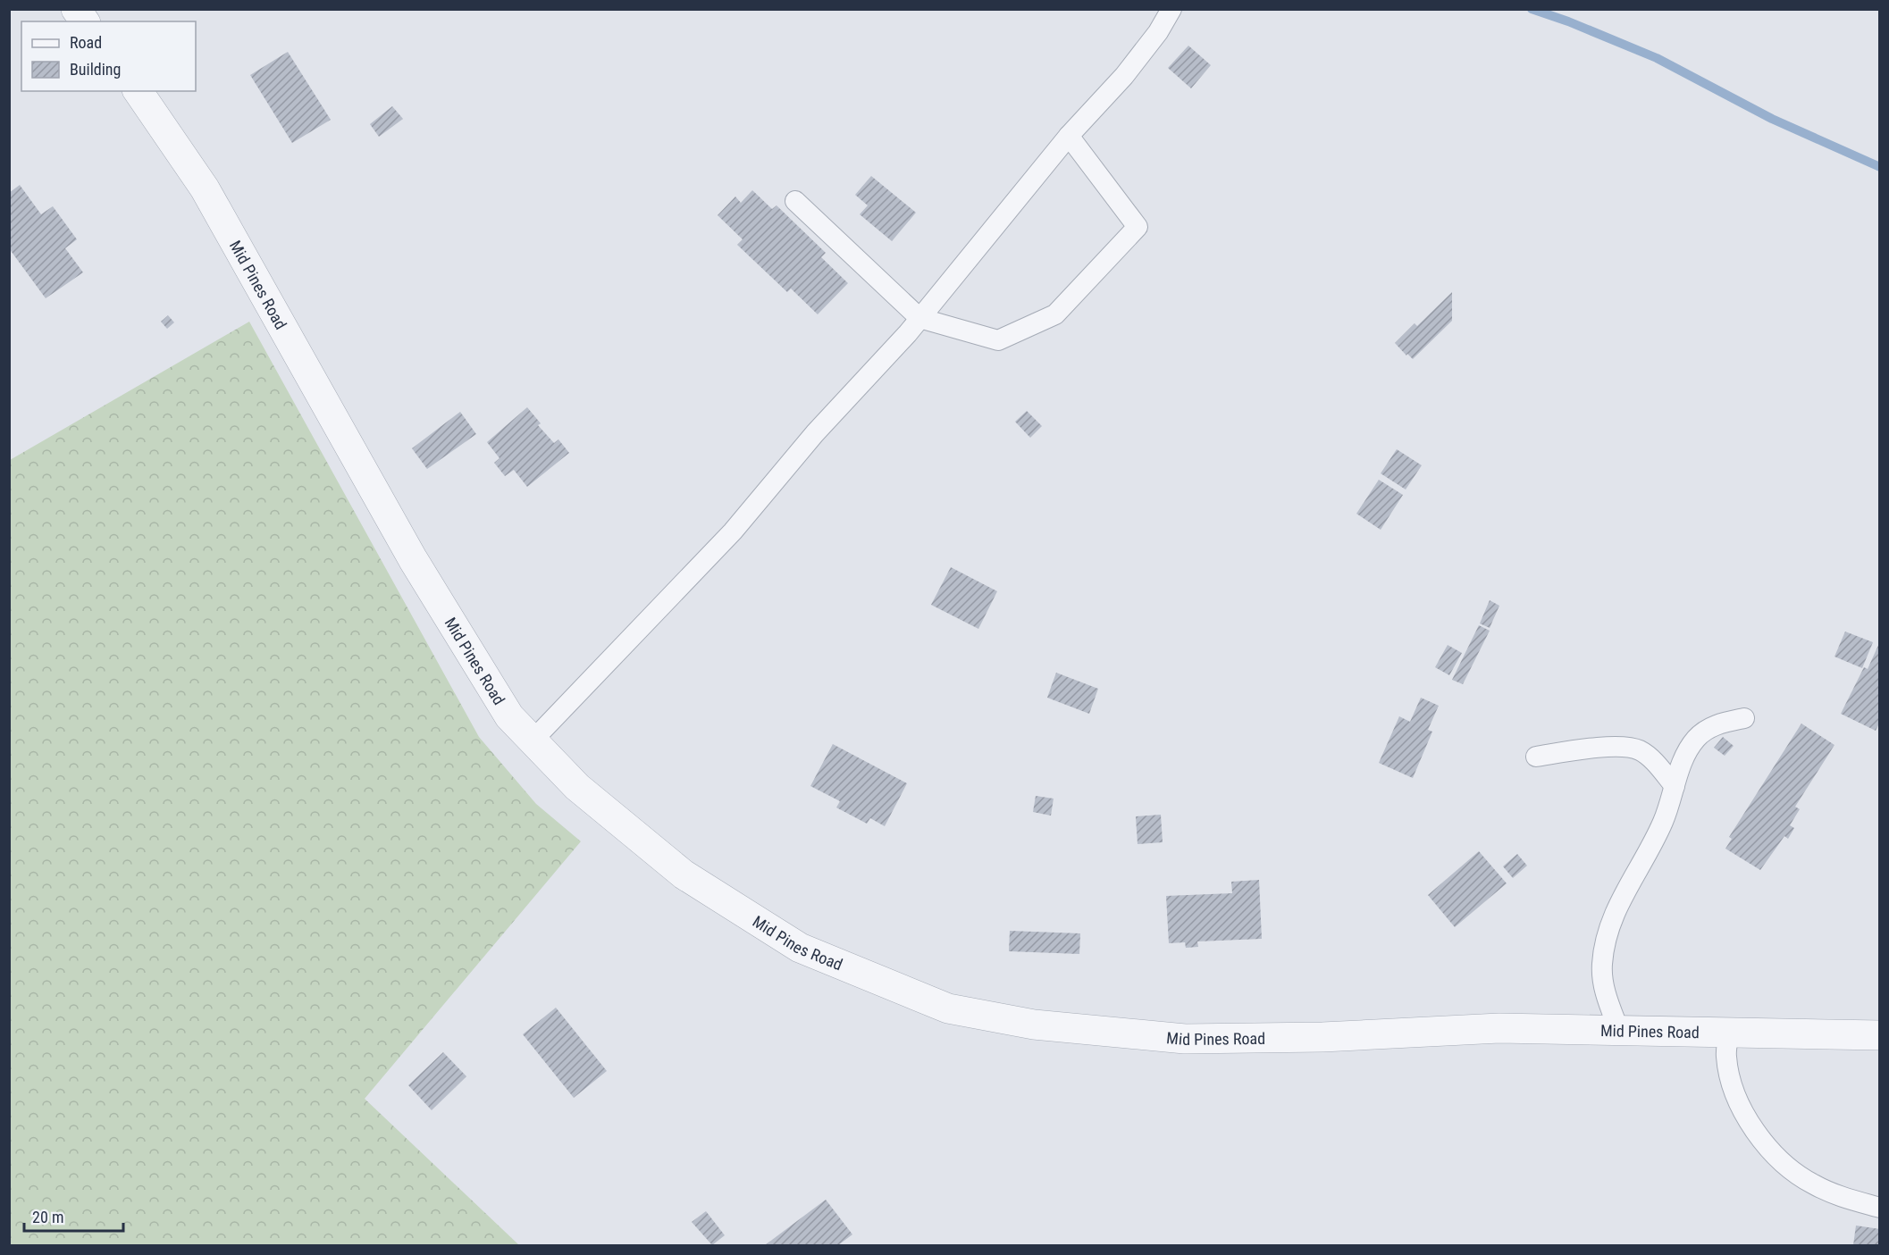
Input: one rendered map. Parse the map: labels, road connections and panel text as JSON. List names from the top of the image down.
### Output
{
  "streets": {
    "street": ["Mid Pines Road"]
  },
  "legend": ["Road", "Building"],
  "scale_bar": "20 m"
}
